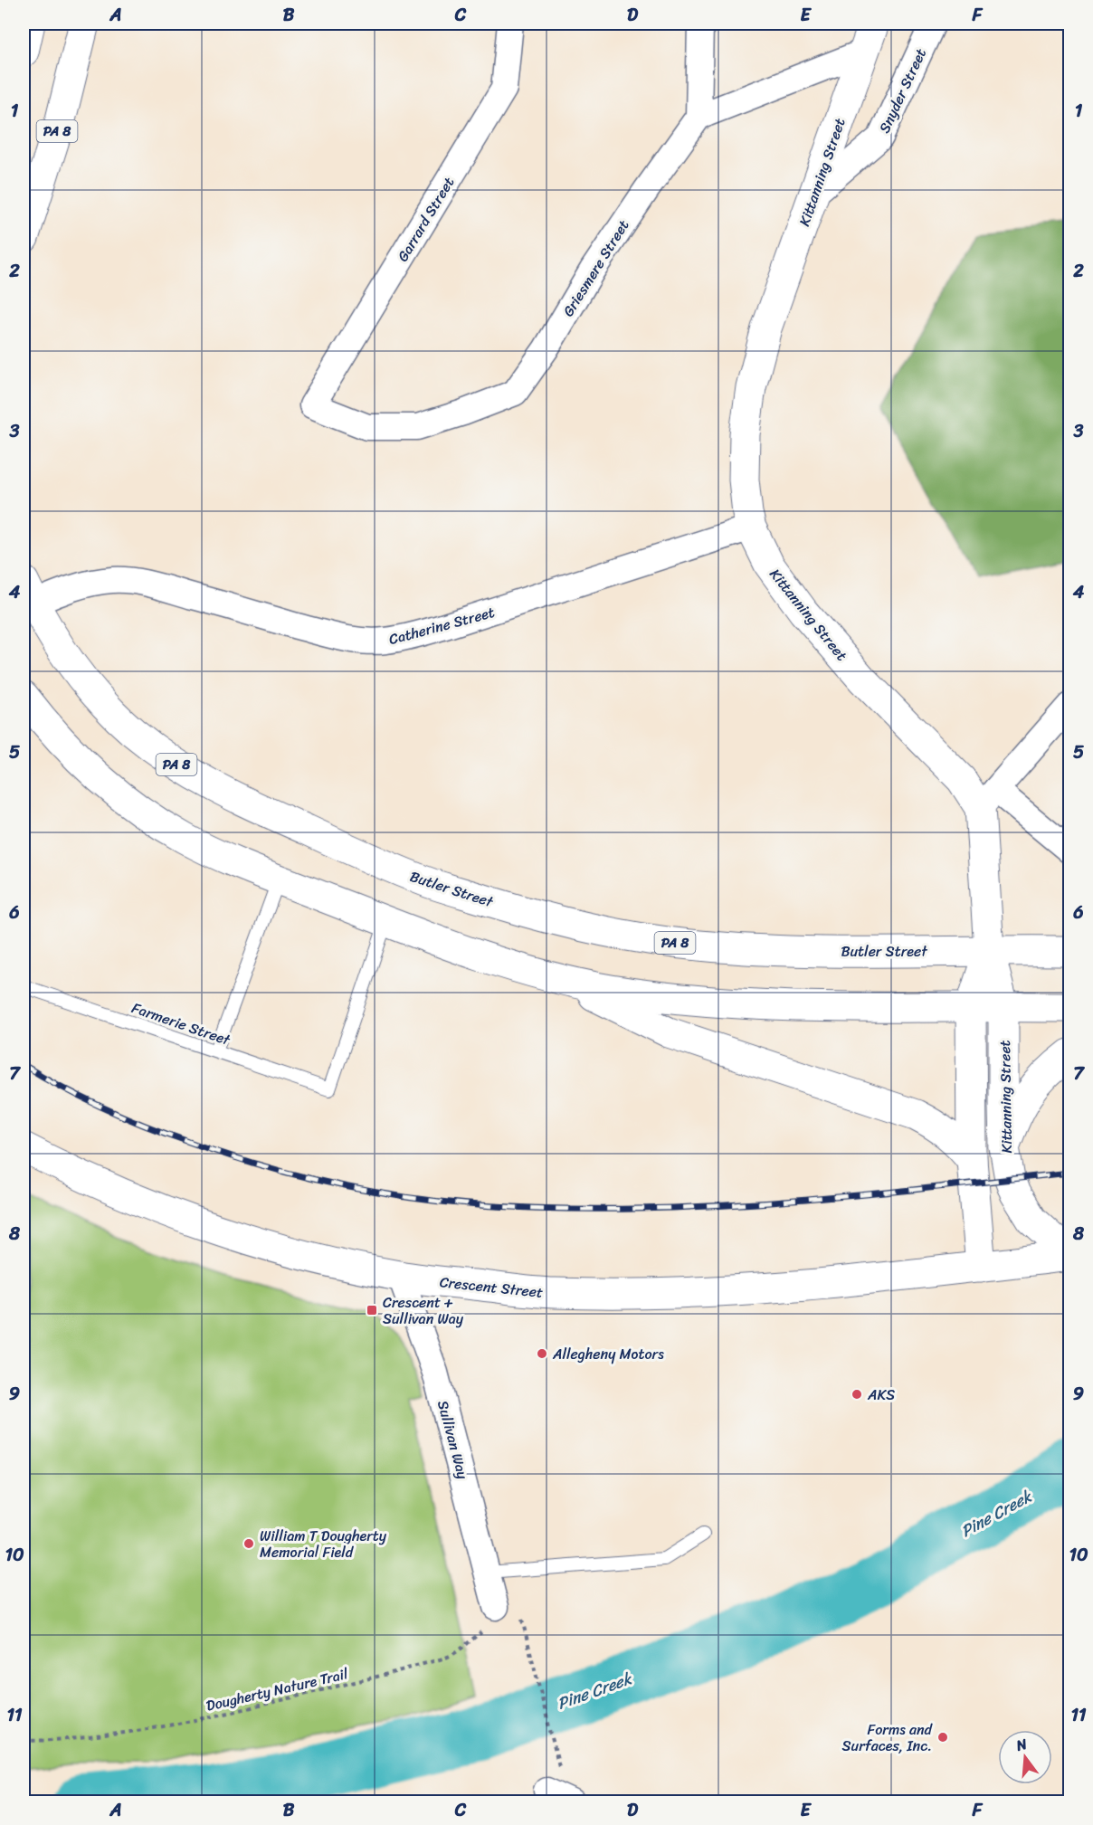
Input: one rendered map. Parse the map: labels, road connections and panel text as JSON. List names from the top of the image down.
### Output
{
  "streets": {
    "main road": [
      "PA 8",
      "Kittanning Street",
      "Butler Street",
      "Crescent Street"
    ],
    "street": [
      "Snyder Street",
      "Garrard Street",
      "Griesmere Street",
      "Catherine Street",
      "Sullivan Way"
    ],
    "lane": ["Farmerie Street"],
    "path": ["Dougherty Nature Trail"]
  },
  "crossings": [
    ["Snyder Street", "Kittanning Street"],
    ["PA 8", "Kittanning Street"],
    ["PA 8", "Butler Street"],
    ["Kittanning Street", "Catherine Street"],
    ["Kittanning Street", "Butler Street"],
    ["Kittanning Street", "Crescent Street"],
    ["Garrard Street", "Griesmere Street"],
    ["Catherine Street", "Butler Street"],
    ["Crescent Street", "Sullivan Way"]
  ],
  "water": ["Pine Creek"],
  "places": {
    "transit": ["Crescent + Sullivan Way"],
    "other": [
      "Allegheny Motors",
      "AKS",
      "William T Dougherty Memorial Field",
      "Forms and Surfaces, Inc."
    ]
  },
  "north": "top",
  "grid": {
    "columns": [
      "A",
      "B",
      "C",
      "D",
      "E",
      "F"
    ],
    "rows": [
      "1",
      "2",
      "3",
      "4",
      "5",
      "6",
      "7",
      "8",
      "9",
      "10",
      "11"
    ]
  }
}
